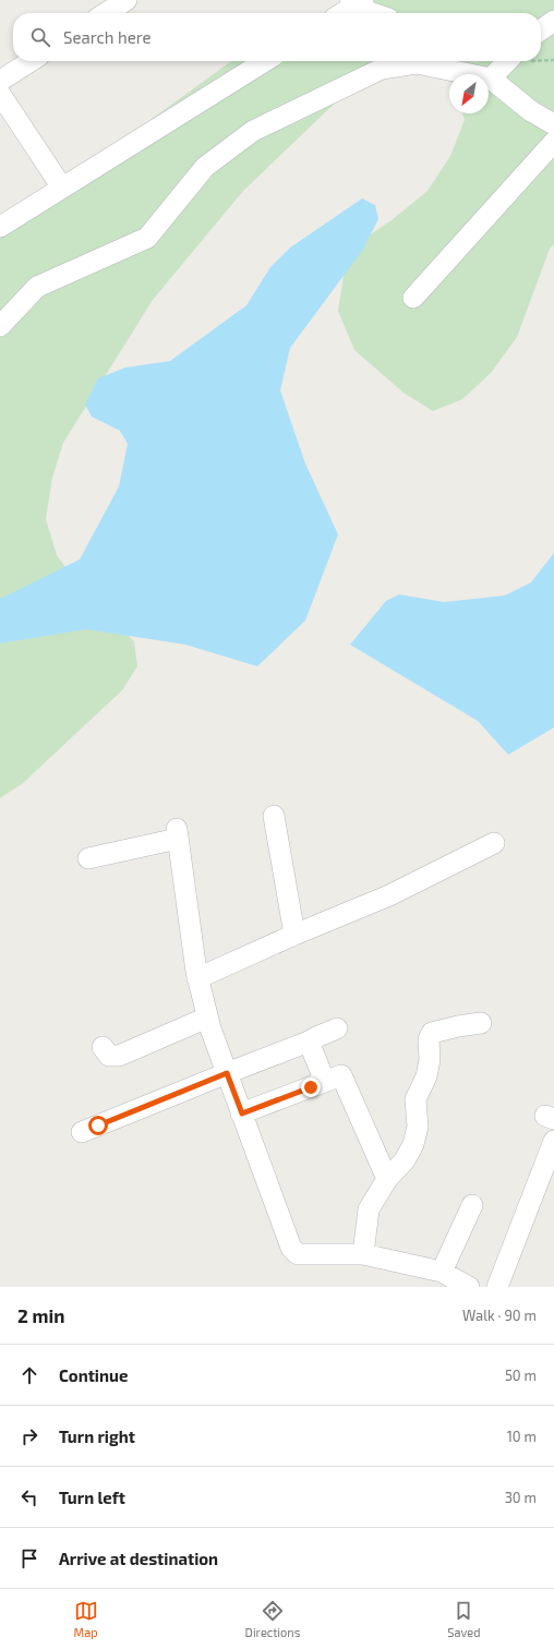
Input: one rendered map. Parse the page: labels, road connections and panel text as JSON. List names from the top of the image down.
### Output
{
  "north": "bottom left",
  "page": {
    "search": "Search here",
    "heading": ["2 min", "Walk · 90 m"],
    "list": [
      ["Continue", "50 m"],
      ["Turn right", "10 m"],
      ["Turn left", "30 m"],
      "Arrive at destination"
    ],
    "nav": ["Map", "Directions", "Saved"]
  }
}
